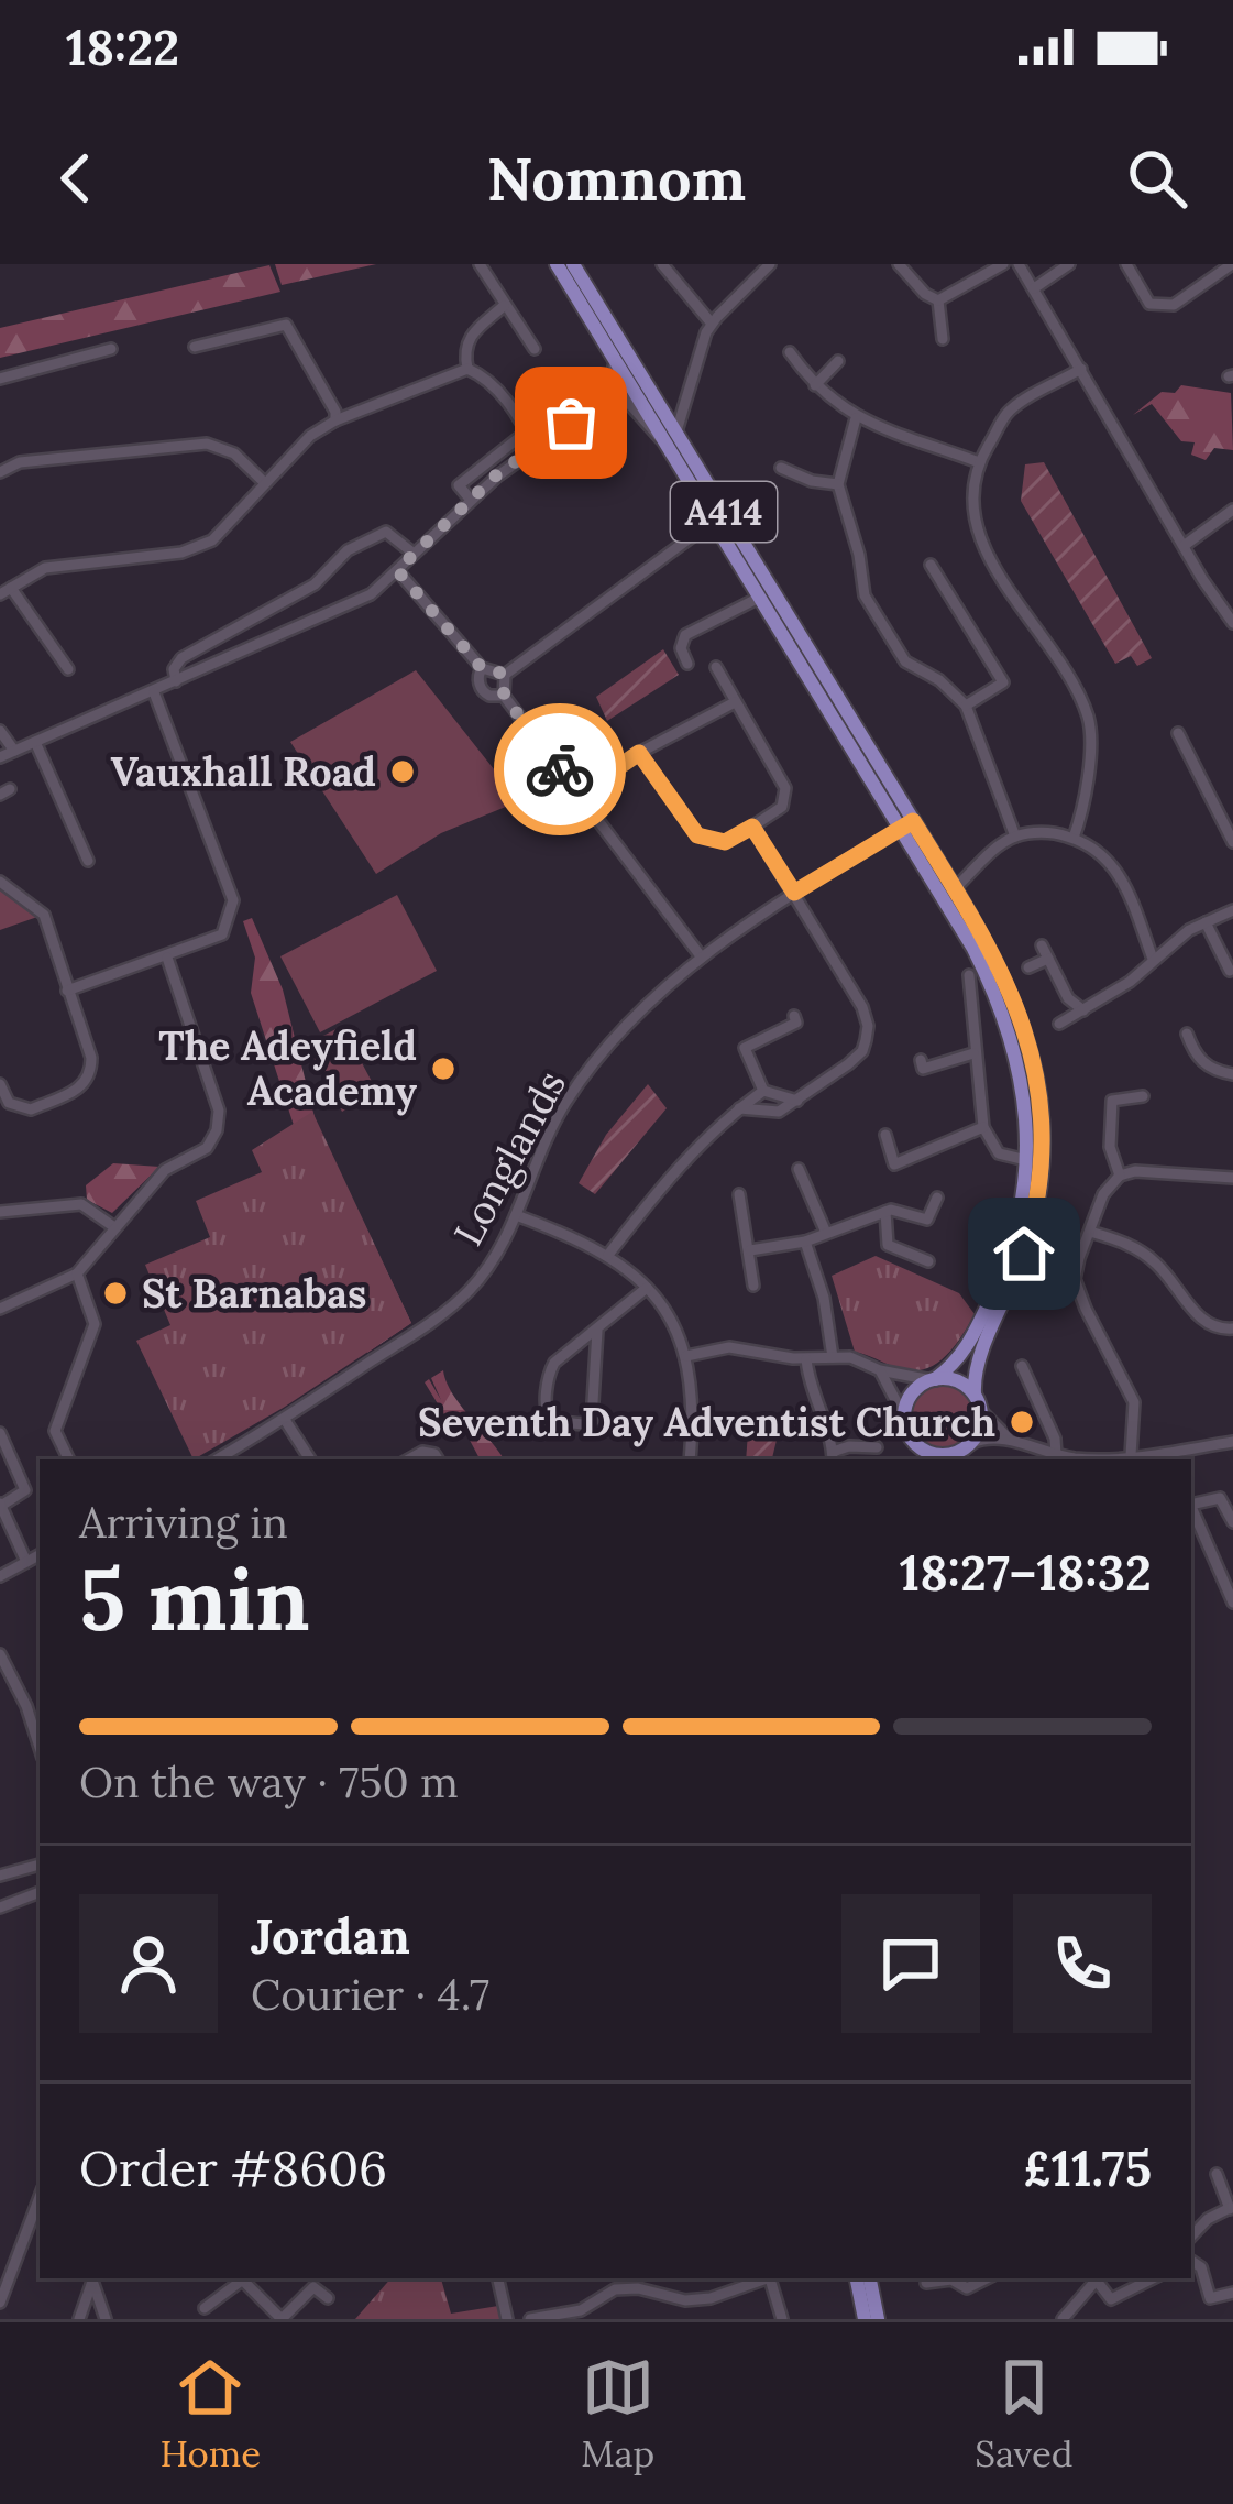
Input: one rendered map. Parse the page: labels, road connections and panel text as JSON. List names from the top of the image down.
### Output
{
  "streets": {
    "main road": ["A414"],
    "street": ["Longlands"]
  },
  "crossings": [
    ["A414", "Longlands"]
  ],
  "places": [
    "Vauxhall Road",
    "The Adeyfield Academy",
    "St Barnabas",
    "Seventh Day Adventist Church"
  ],
  "page": {
    "status": "18:22",
    "header": "Nomnom",
    "heading": ["5 min", "Arriving in", "18:27–18:32"],
    "panel": [
      "Jordan",
      "Courier · 4.7",
      "Order #8606",
      "£11.75"
    ],
    "bar": "On the way · 750 m",
    "tabs": ["Home", "Map", "Saved"]
  }
}
